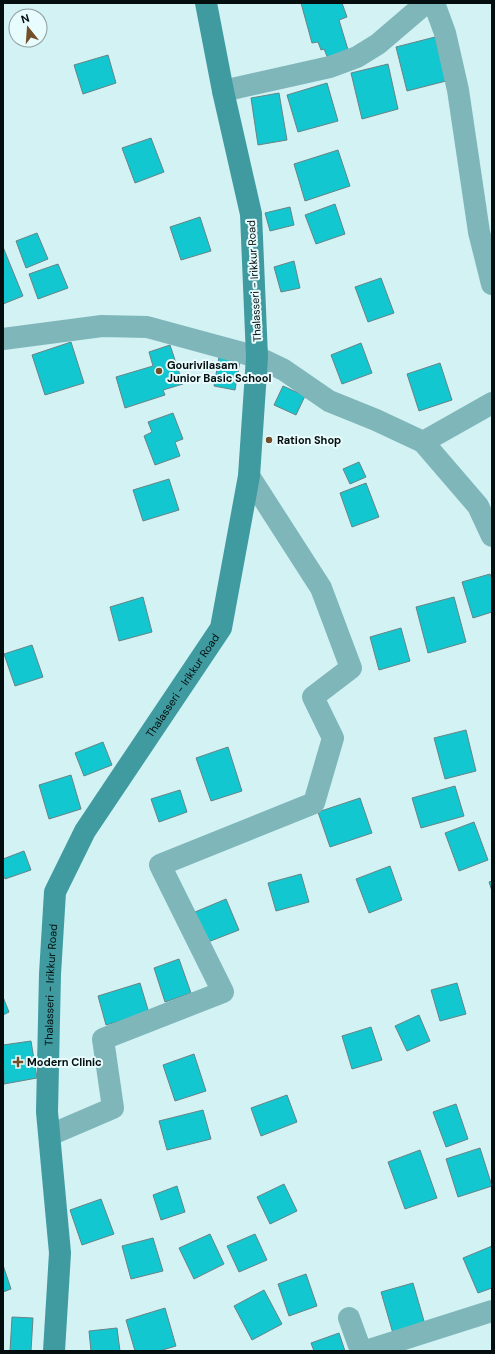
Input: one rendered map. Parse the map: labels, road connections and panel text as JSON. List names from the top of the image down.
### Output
{
  "streets": {
    "main road": ["Thalasseri - Irikkur Road"]
  },
  "places": {
    "other": ["Gourivilasam Junior Basic School", "Ration Shop"],
    "health": ["Modern Clinic"]
  },
  "north": "top"
}
